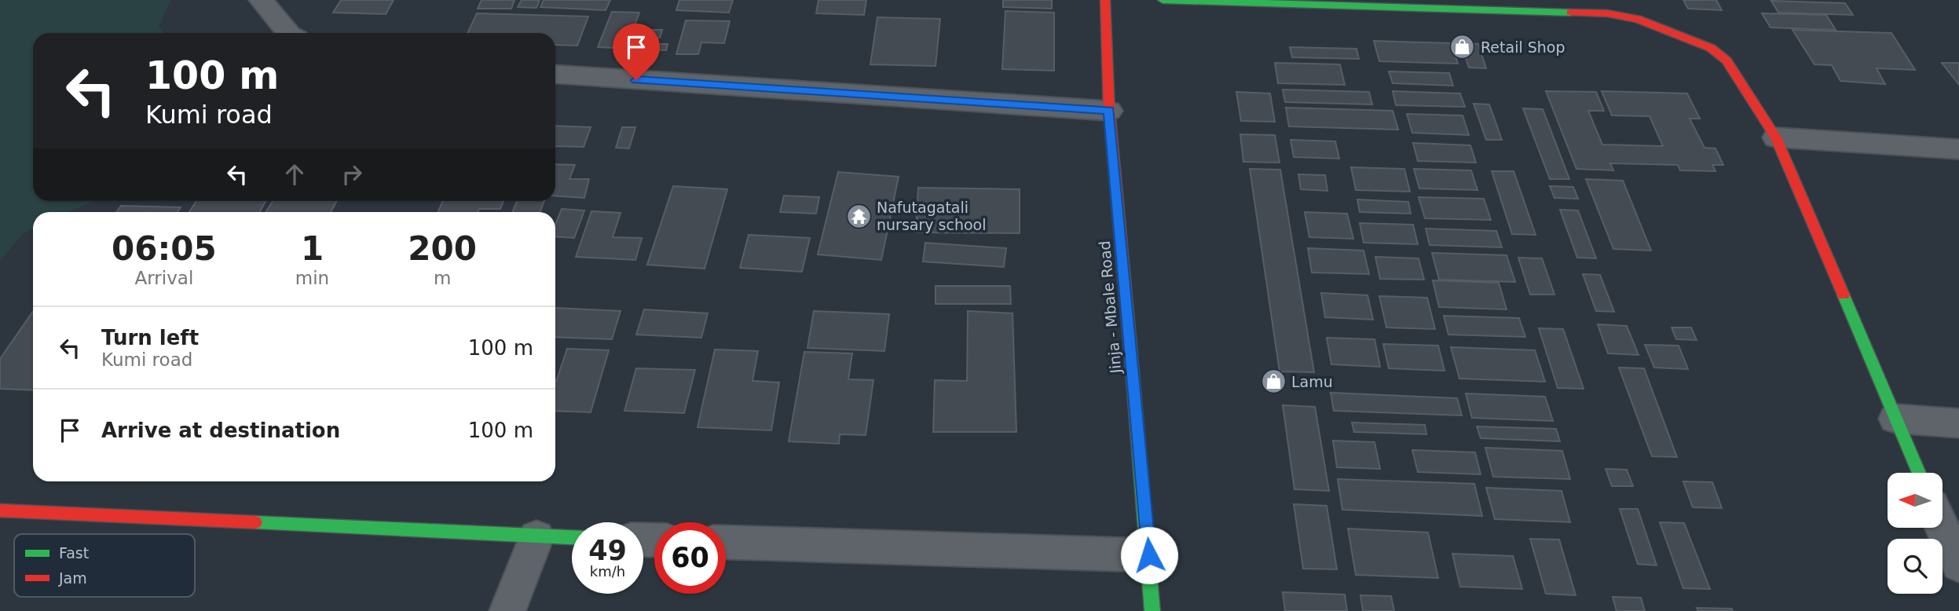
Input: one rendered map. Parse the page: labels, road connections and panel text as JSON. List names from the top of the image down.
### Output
{
  "streets": {
    "street": ["Jinja - Mbale Road"]
  },
  "places": {
    "shop": ["Retail Shop", "Lamu"],
    "temple": ["Nafutagatali nursary school"]
  },
  "legend": ["Fast", "Jam"],
  "north": "left",
  "page": {
    "turn": ["100 m", "Kumi road"],
    "eta": [
      "06:05",
      "Arrival",
      "1",
      "min",
      "200",
      "m"
    ],
    "list": [
      {
        "name": "Turn left",
        "note": "Kumi road",
        "value": "100 m"
      },
      {
        "name": "Arrive at destination",
        "value": "100 m"
      }
    ],
    "speed": "49 km/h",
    "limit": "60"
  }
}
